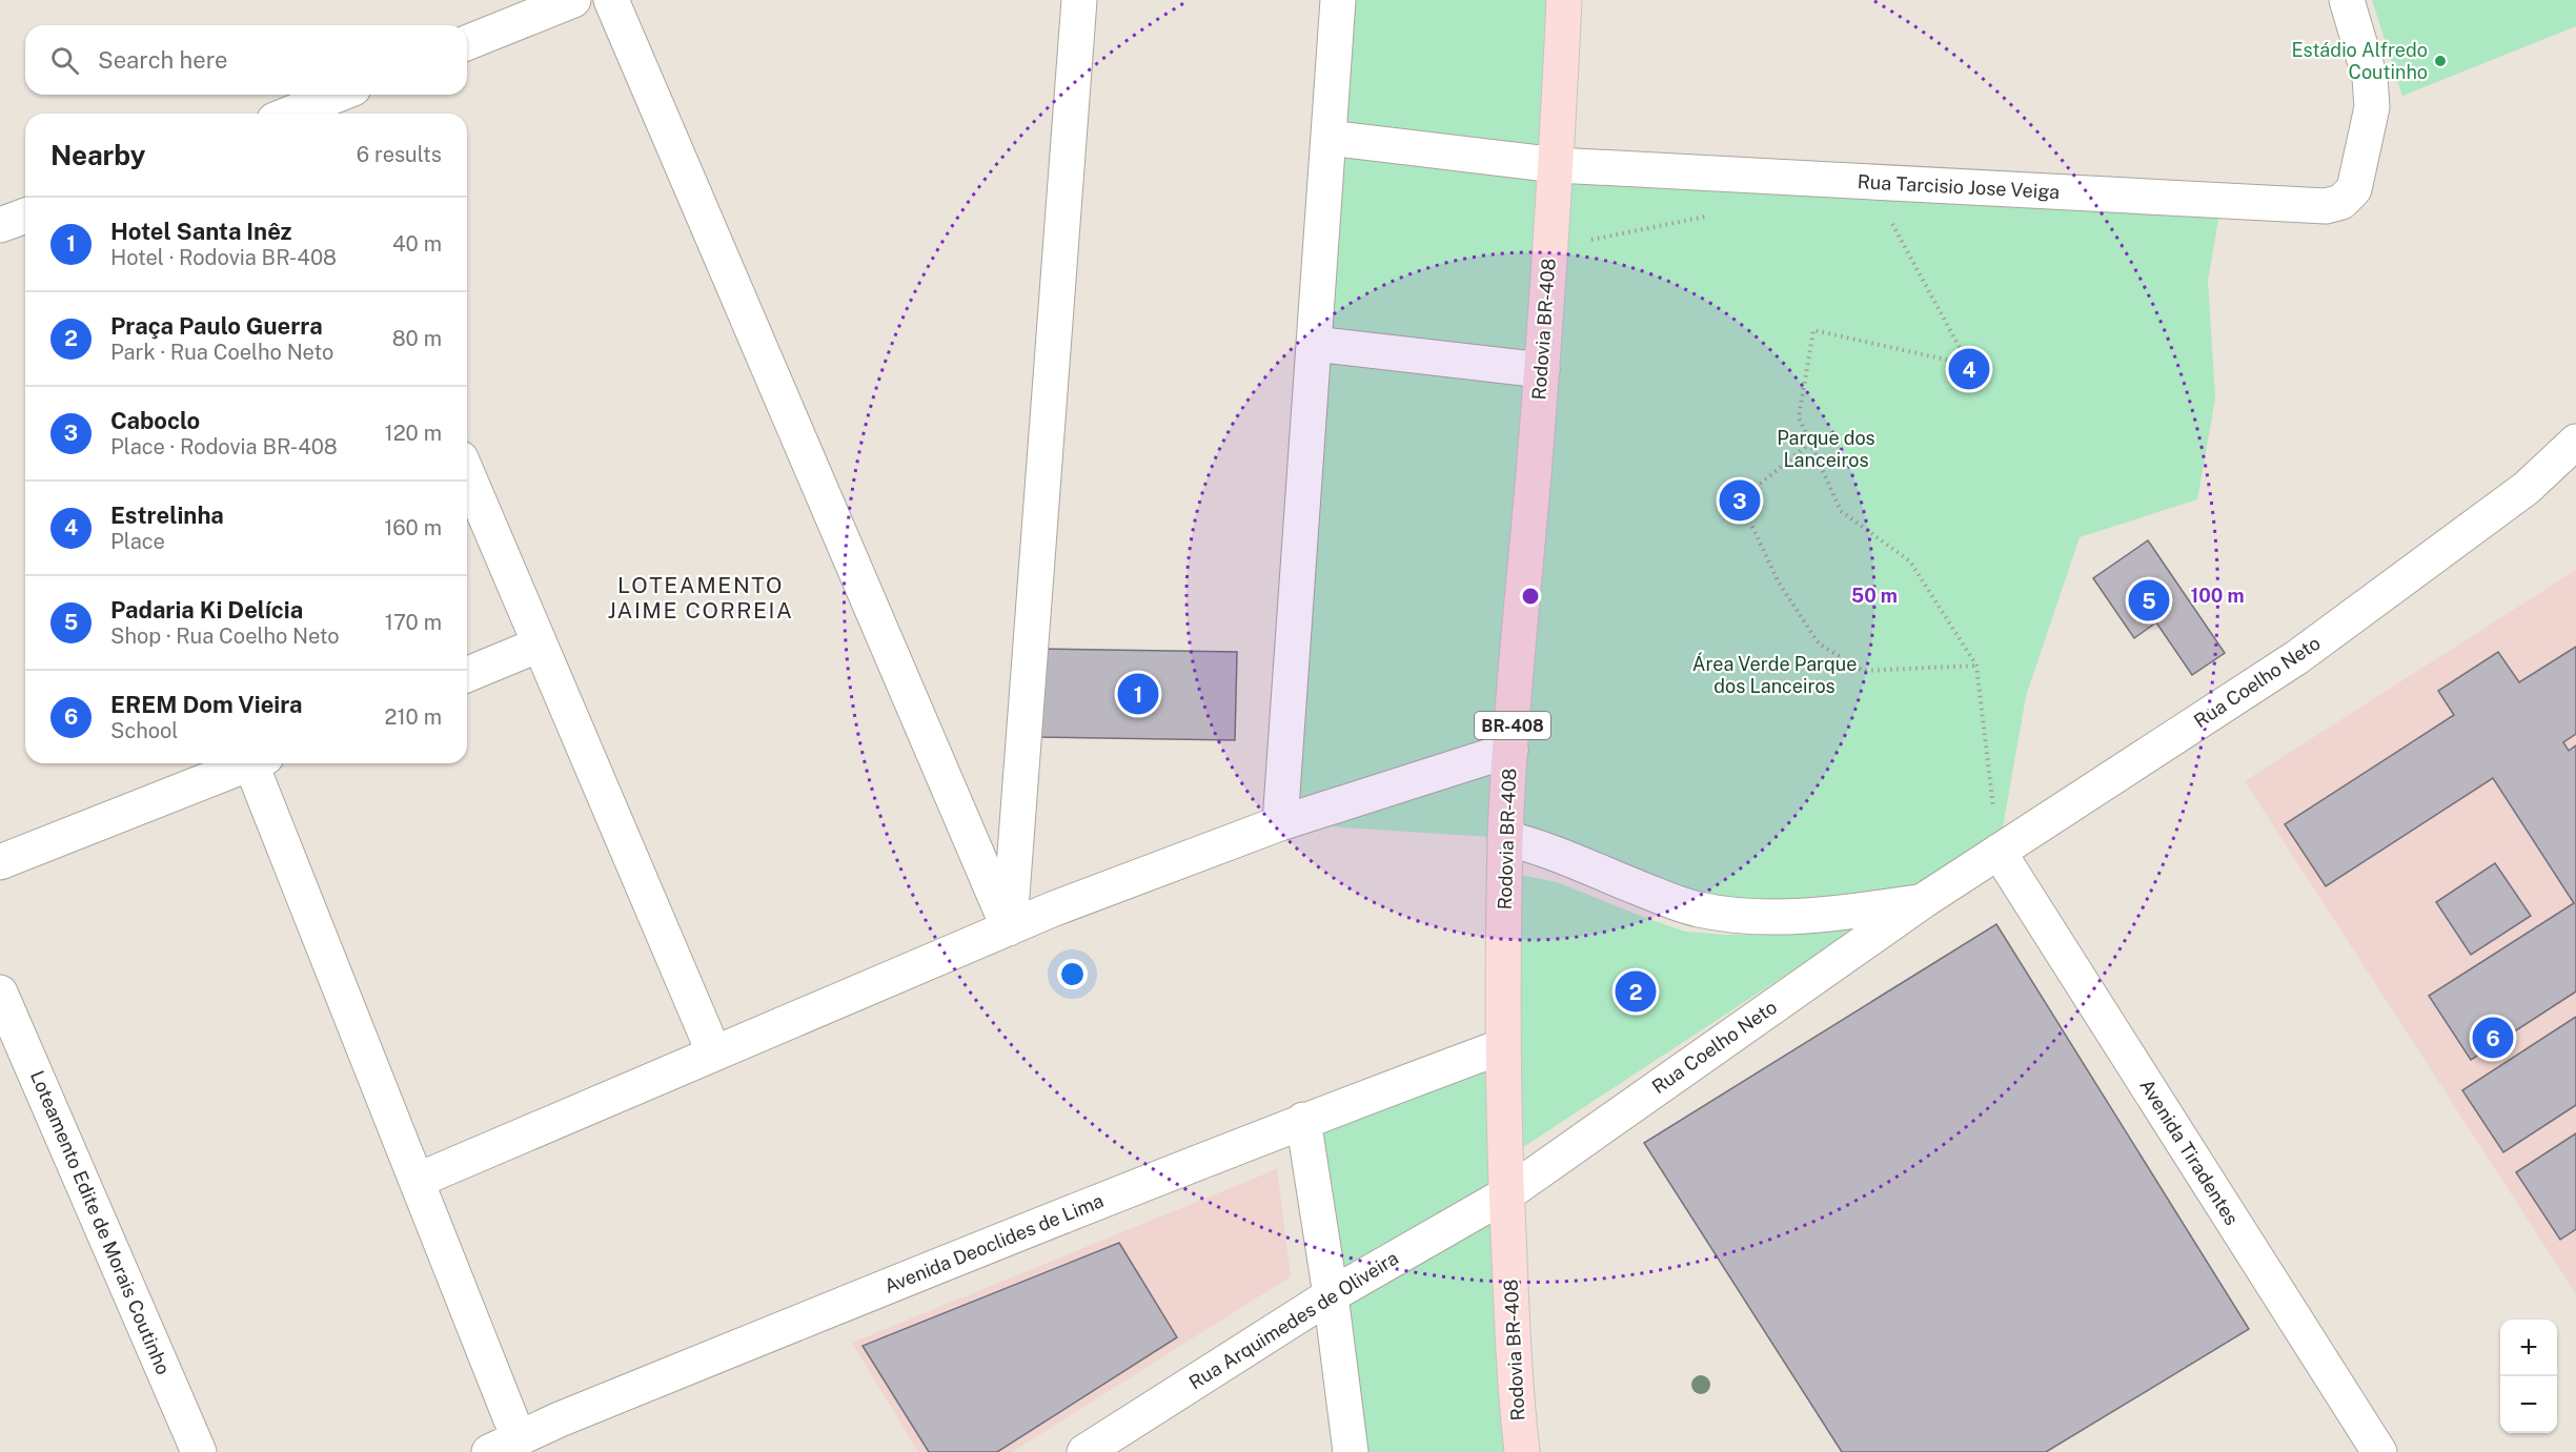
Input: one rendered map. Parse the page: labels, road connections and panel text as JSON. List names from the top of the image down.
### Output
{
  "streets": {
    "main road": ["Rodovia BR-408", "BR-408"],
    "street": [
      "Rua Tarcisio Jose Veiga",
      "Rua Coelho Neto",
      "Avenida Tiradentes",
      "Loteamento Edite de Morais Coutinho",
      "Avenida Deoclides de Lima",
      "Rua Arquimedes de Oliveira"
    ]
  },
  "crossings": [
    ["Rua Tarcisio Jose Veiga", "Rodovia BR-408"],
    ["Rodovia BR-408", "Rua Coelho Neto"],
    ["Rodovia BR-408", "Avenida Deoclides de Lima"],
    ["Rodovia BR-408", "Rua Arquimedes de Oliveira"],
    ["Rua Coelho Neto", "Avenida Tiradentes"],
    ["Rua Coelho Neto", "Rua Arquimedes de Oliveira"]
  ],
  "districts": ["LOTEAMENTO JAIME CORREIA"],
  "parks": ["Parque dos Lanceiros", "Área Verde Parque dos Lanceiros"],
  "places": ["Estádio Alfredo Coutinho"],
  "page": {
    "search": "Search here",
    "heading": ["Nearby", "6 results"],
    "list": [
      {
        "mark": "1",
        "name": "Hotel Santa Inêz",
        "note": "Hotel · Rodovia BR-408",
        "value": "40 m"
      },
      {
        "mark": "2",
        "name": "Praça Paulo Guerra",
        "note": "Park · Rua Coelho Neto",
        "value": "80 m"
      },
      {
        "mark": "3",
        "name": "Caboclo",
        "note": "Place · Rodovia BR-408",
        "value": "120 m"
      },
      {
        "mark": "4",
        "name": "Estrelinha",
        "note": "Place",
        "value": "160 m"
      },
      {
        "mark": "5",
        "name": "Padaria Ki Delícia",
        "note": "Shop · Rua Coelho Neto",
        "value": "170 m"
      },
      {
        "mark": "6",
        "name": "EREM Dom Vieira",
        "note": "School",
        "value": "210 m"
      }
    ],
    "pins": [
      "4",
      "3",
      "5",
      "1",
      "2",
      "6"
    ],
    "map_buttons": ["+", "−"]
  },
  "rings": ["50 m", "100 m"]
}
